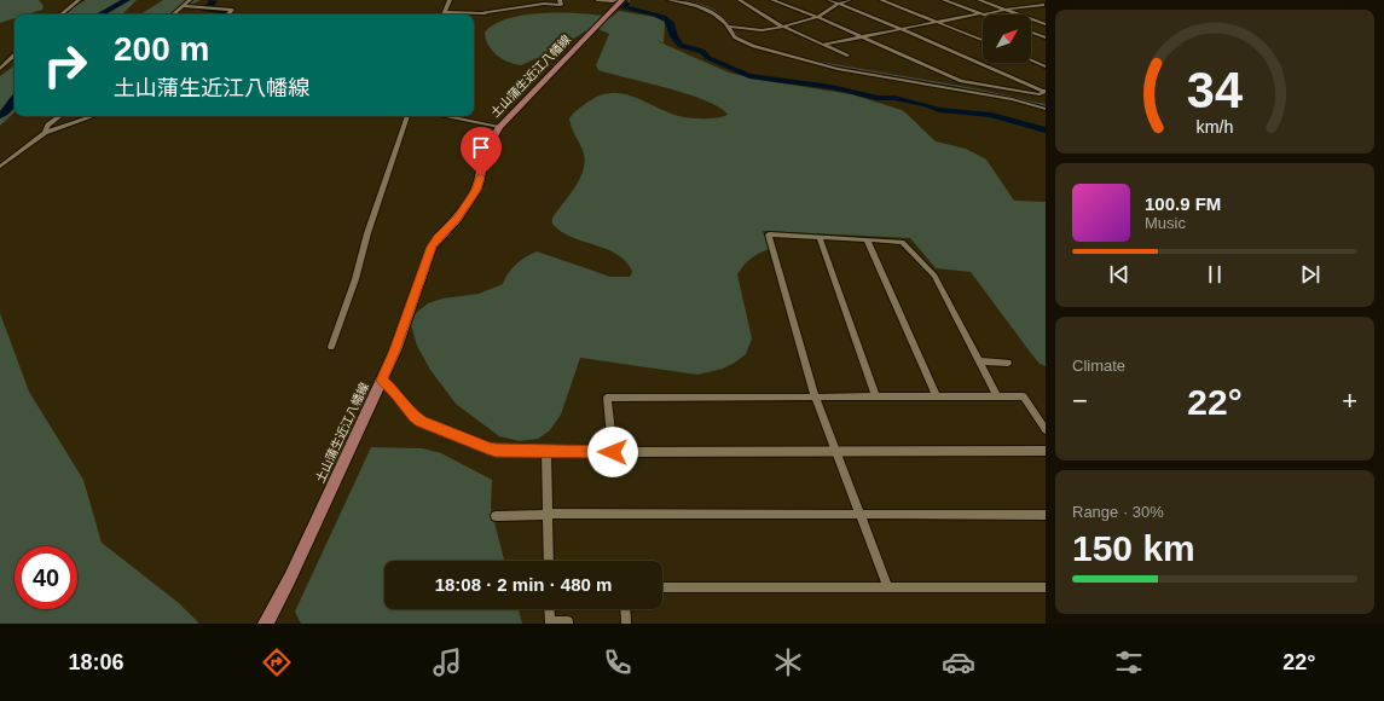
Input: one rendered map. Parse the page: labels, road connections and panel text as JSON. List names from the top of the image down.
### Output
{
  "streets": {
    "main road": ["土山蒲生近江八幡線"]
  },
  "north": "top right",
  "page": {
    "turn": ["200 m", "土山蒲生近江八幡線"],
    "song": ["100.9 FM", "Music"],
    "tile": [
      "Climate",
      ["Range · 30%", "150 km"]
    ],
    "heat": ["−", "22°", "+"],
    "limit": "40",
    "trip": "18:08 · 2 min · 480 m",
    "tabs": ["18:06", "22°"],
    "gauge": ["34", "km/h"]
  }
}
